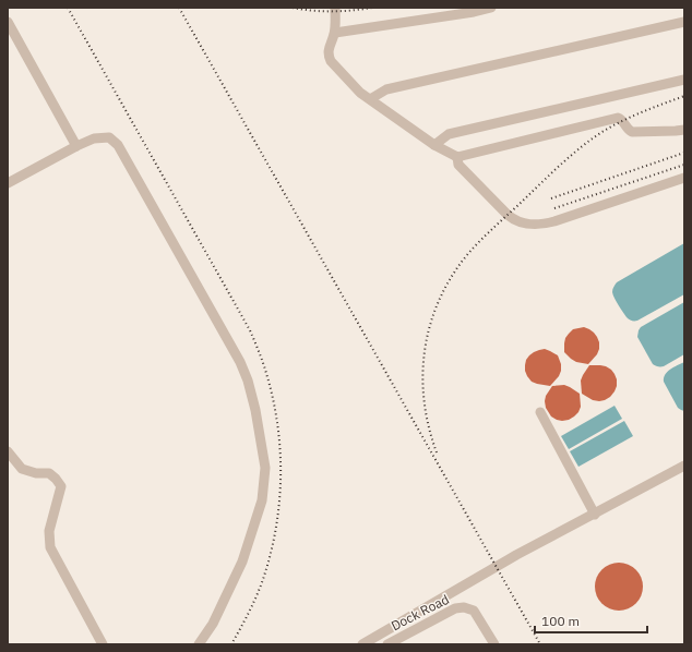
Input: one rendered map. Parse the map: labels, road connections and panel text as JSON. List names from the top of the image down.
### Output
{
  "streets": {
    "lane": ["Dock Road"]
  },
  "scale_bar": "100 m"
}
